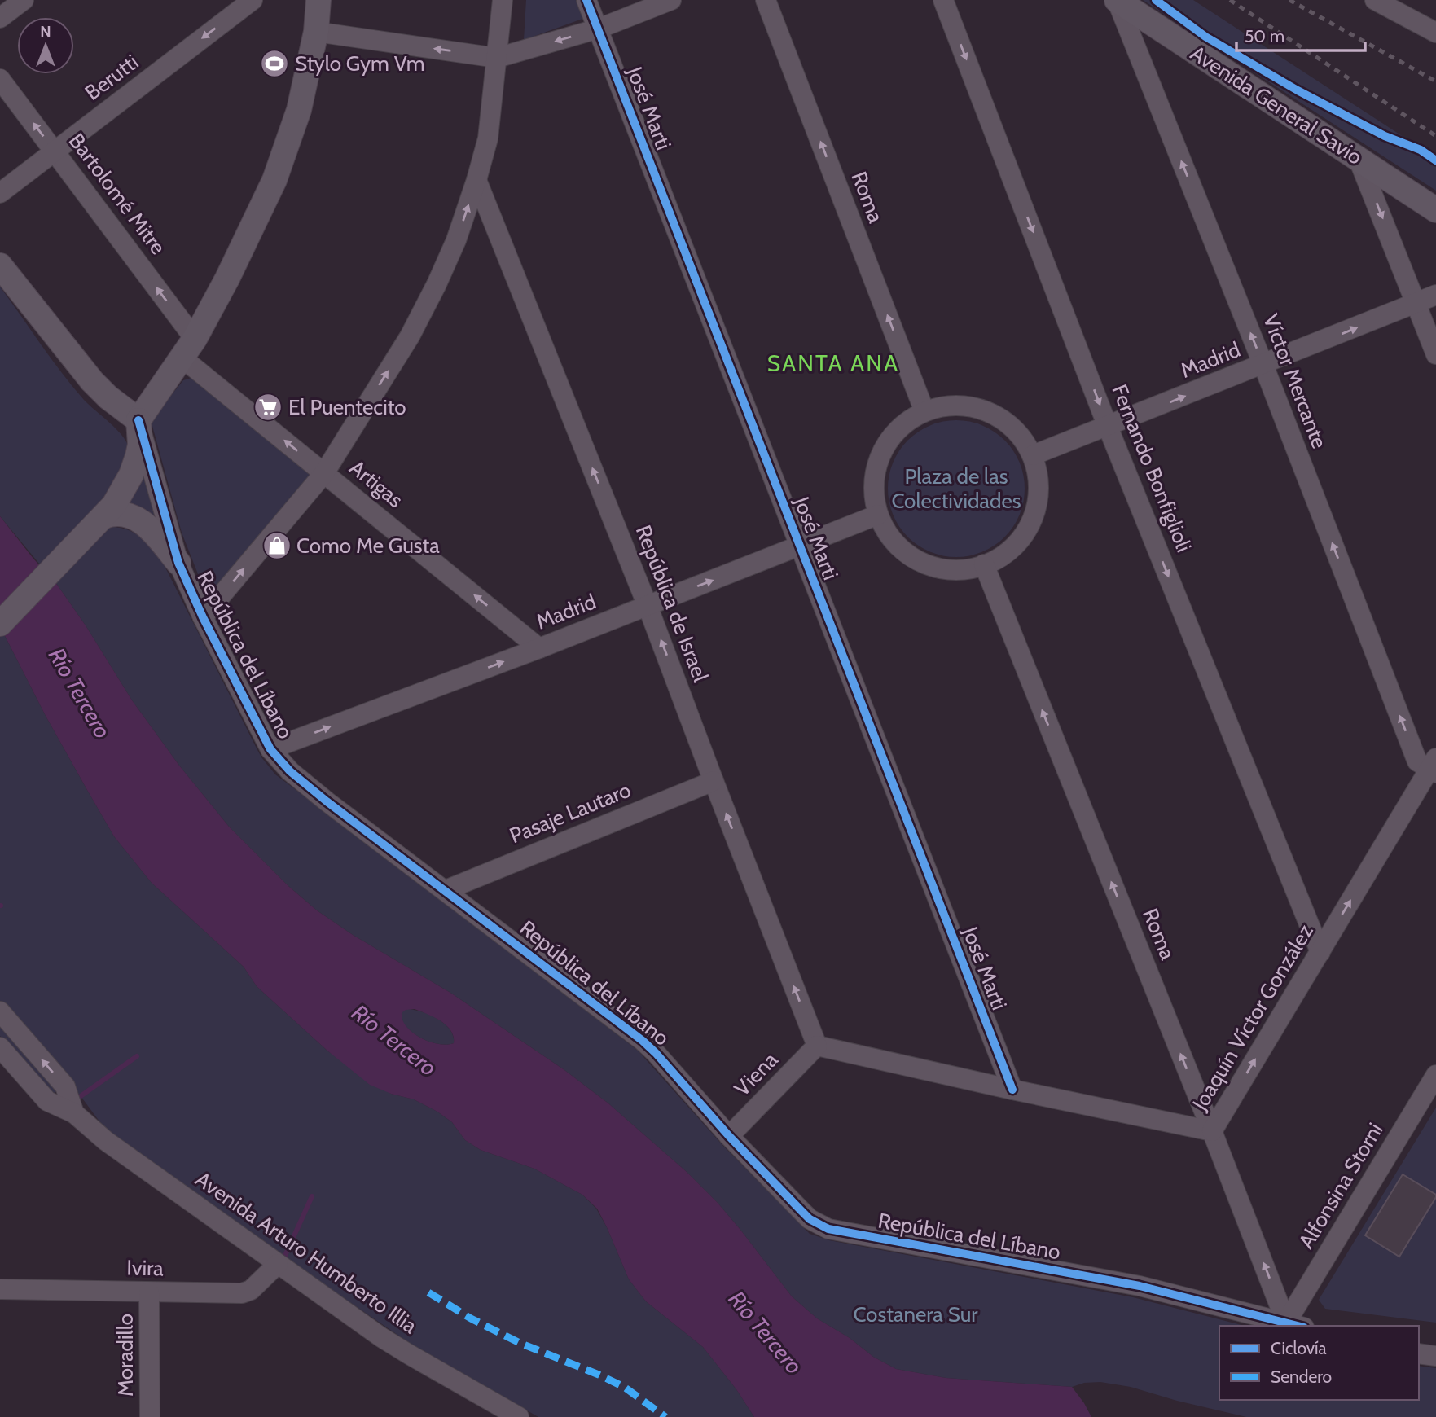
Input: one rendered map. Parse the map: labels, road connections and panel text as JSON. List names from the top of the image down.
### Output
{
  "streets": {
    "main road": ["Avenida General Savio"],
    "street": [
      "Berutti",
      "José Marti",
      "Bartolomé Mitre",
      "Roma",
      "Madrid",
      "Víctor Mercante",
      "Fernando Bonfiglioli",
      "Artigas",
      "República de Israel",
      "República del Líbano",
      "Pasaje Lautaro",
      "Joaquín Víctor González",
      "Viena",
      "Alfonsina Storni",
      "Avenida Arturo Humberto Illia",
      "Ivira",
      "Moradillo"
    ]
  },
  "crossings": [
    ["Berutti", "Bartolomé Mitre"],
    ["Avenida General Savio", "Víctor Mercante"],
    ["José Marti", "Madrid"],
    ["José Marti", "Joaquín Víctor González"],
    ["Bartolomé Mitre", "Artigas"],
    ["Roma", "Madrid"],
    ["Roma", "República del Líbano"],
    ["Roma", "Joaquín Víctor González"],
    ["Roma", "Alfonsina Storni"],
    ["Madrid", "Víctor Mercante"],
    ["Madrid", "Fernando Bonfiglioli"],
    ["Madrid", "Artigas"],
    ["Madrid", "República de Israel"],
    ["Madrid", "República del Líbano"],
    ["Víctor Mercante", "Joaquín Víctor González"],
    ["Fernando Bonfiglioli", "Joaquín Víctor González"],
    ["República de Israel", "Pasaje Lautaro"],
    ["República de Israel", "Joaquín Víctor González"],
    ["República de Israel", "Viena"],
    ["República del Líbano", "Pasaje Lautaro"],
    ["República del Líbano", "Viena"],
    ["República del Líbano", "Alfonsina Storni"],
    ["Joaquín Víctor González", "Viena"],
    ["Avenida Arturo Humberto Illia", "Ivira"],
    ["Ivira", "Moradillo"]
  ],
  "one_way": [
    "Berutti",
    "Bartolomé Mitre",
    "Roma",
    "Madrid",
    "Víctor Mercante",
    "Fernando Bonfiglioli",
    "Artigas",
    "República de Israel",
    "Joaquín Víctor González"
  ],
  "districts": ["SANTA ANA"],
  "water": ["Río Tercero"],
  "parks": ["Plaza de las Colectividades", "Costanera Sur"],
  "places": {
    "sports": ["Stylo Gym Vm"],
    "supermarket": ["El Puentecito"],
    "shop": ["Como Me Gusta"]
  },
  "legend": ["Ciclovía", "Sendero"],
  "scale_bar": "50 m",
  "north": "top"
}
